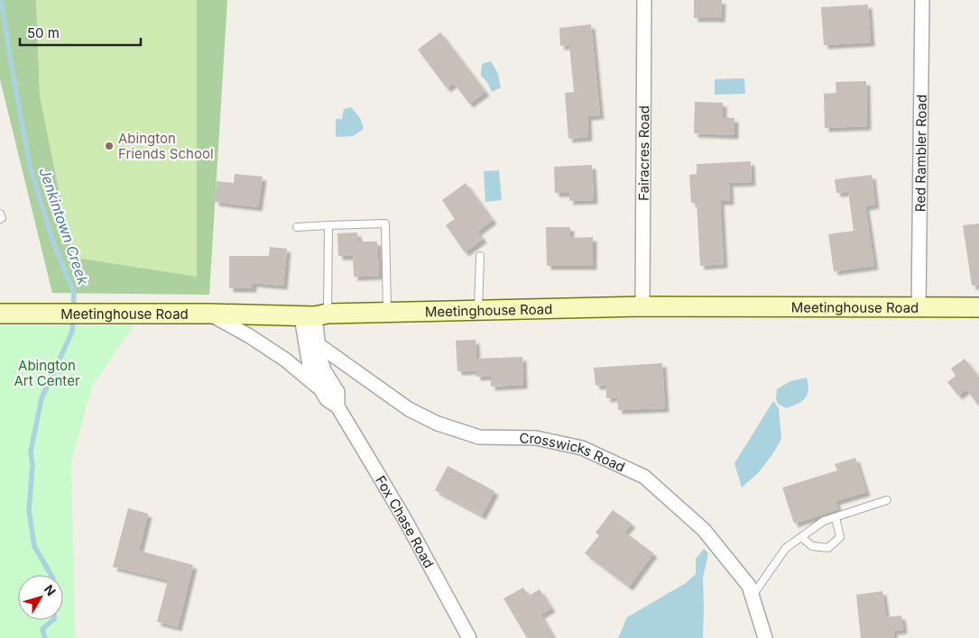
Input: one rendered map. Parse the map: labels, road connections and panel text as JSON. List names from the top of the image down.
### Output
{
  "streets": {
    "street": [
      "Fairacres Road",
      "Red Rambler Road",
      "Meetinghouse Road",
      "Crosswicks Road",
      "Fox Chase Road"
    ]
  },
  "crossings": [
    ["Fairacres Road", "Meetinghouse Road"],
    ["Red Rambler Road", "Meetinghouse Road"],
    ["Meetinghouse Road", "Fox Chase Road"],
    ["Crosswicks Road", "Fox Chase Road"]
  ],
  "water": ["Jenkintown Creek"],
  "parks": ["Abington Art Center"],
  "places": ["Abington Friends School"],
  "scale_bar": "50 m",
  "north": "top right"
}
